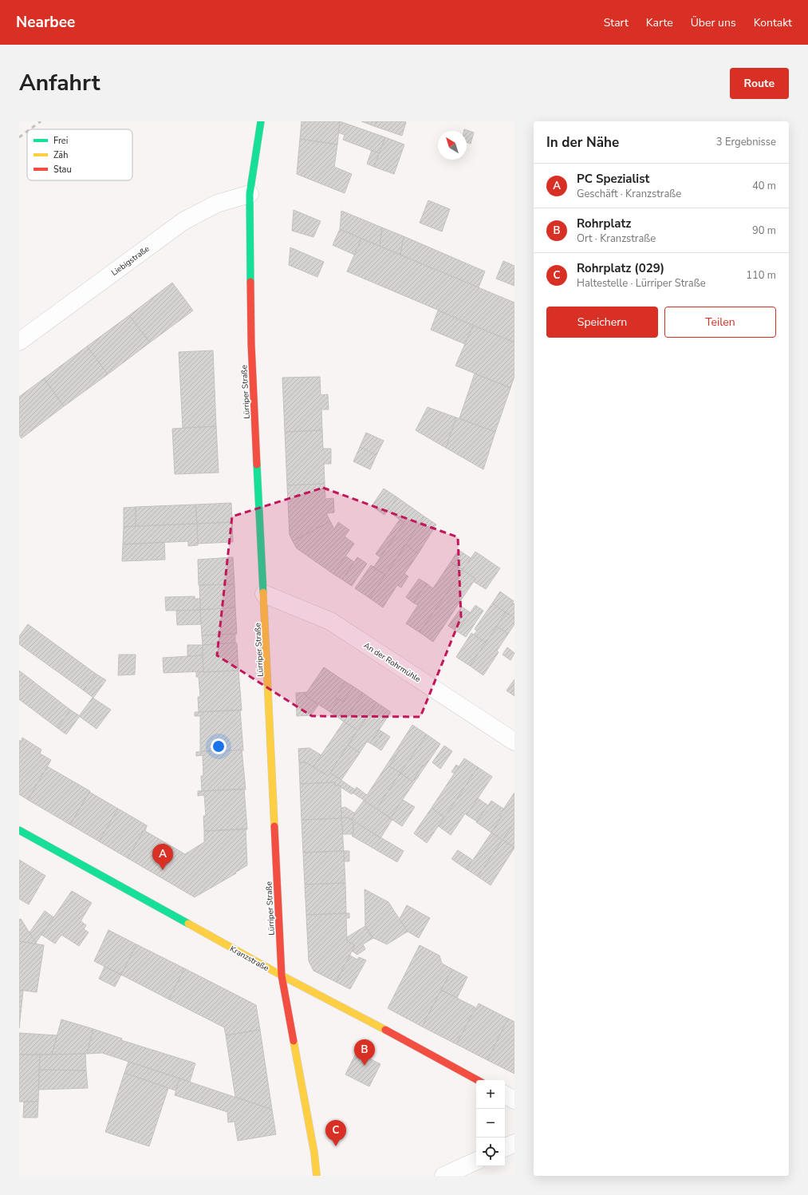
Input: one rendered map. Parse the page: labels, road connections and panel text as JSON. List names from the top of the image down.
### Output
{
  "streets": {
    "street": [
      "Liebigstraße",
      "Lürriper Straße",
      "An der Rohrmühle",
      "Kranzstraße"
    ]
  },
  "crossings": [
    ["Liebigstraße", "Lürriper Straße"],
    ["Lürriper Straße", "An der Rohrmühle"],
    ["Lürriper Straße", "Kranzstraße"]
  ],
  "legend": ["Frei", "Zäh", "Stau"],
  "north": "top left",
  "page": {
    "header": "Nearbee",
    "nav": [
      "Start",
      "Karte",
      "Über uns",
      "Kontakt"
    ],
    "title": "Anfahrt",
    "buttons": [
      "Route",
      ["Speichern", "Teilen"]
    ],
    "heading": ["In der Nähe", "3 Ergebnisse"],
    "list": [
      {
        "mark": "A",
        "name": "PC Spezialist",
        "note": "Geschäft · Kranzstraße",
        "value": "40 m"
      },
      {
        "mark": "B",
        "name": "Rohrplatz",
        "note": "Ort · Kranzstraße",
        "value": "90 m"
      },
      {
        "mark": "C",
        "name": "Rohrplatz (029)",
        "note": "Haltestelle · Lürriper Straße",
        "value": "110 m"
      }
    ],
    "pins": ["A", "B", "C"],
    "map_buttons": ["+", "−"]
  }
}
